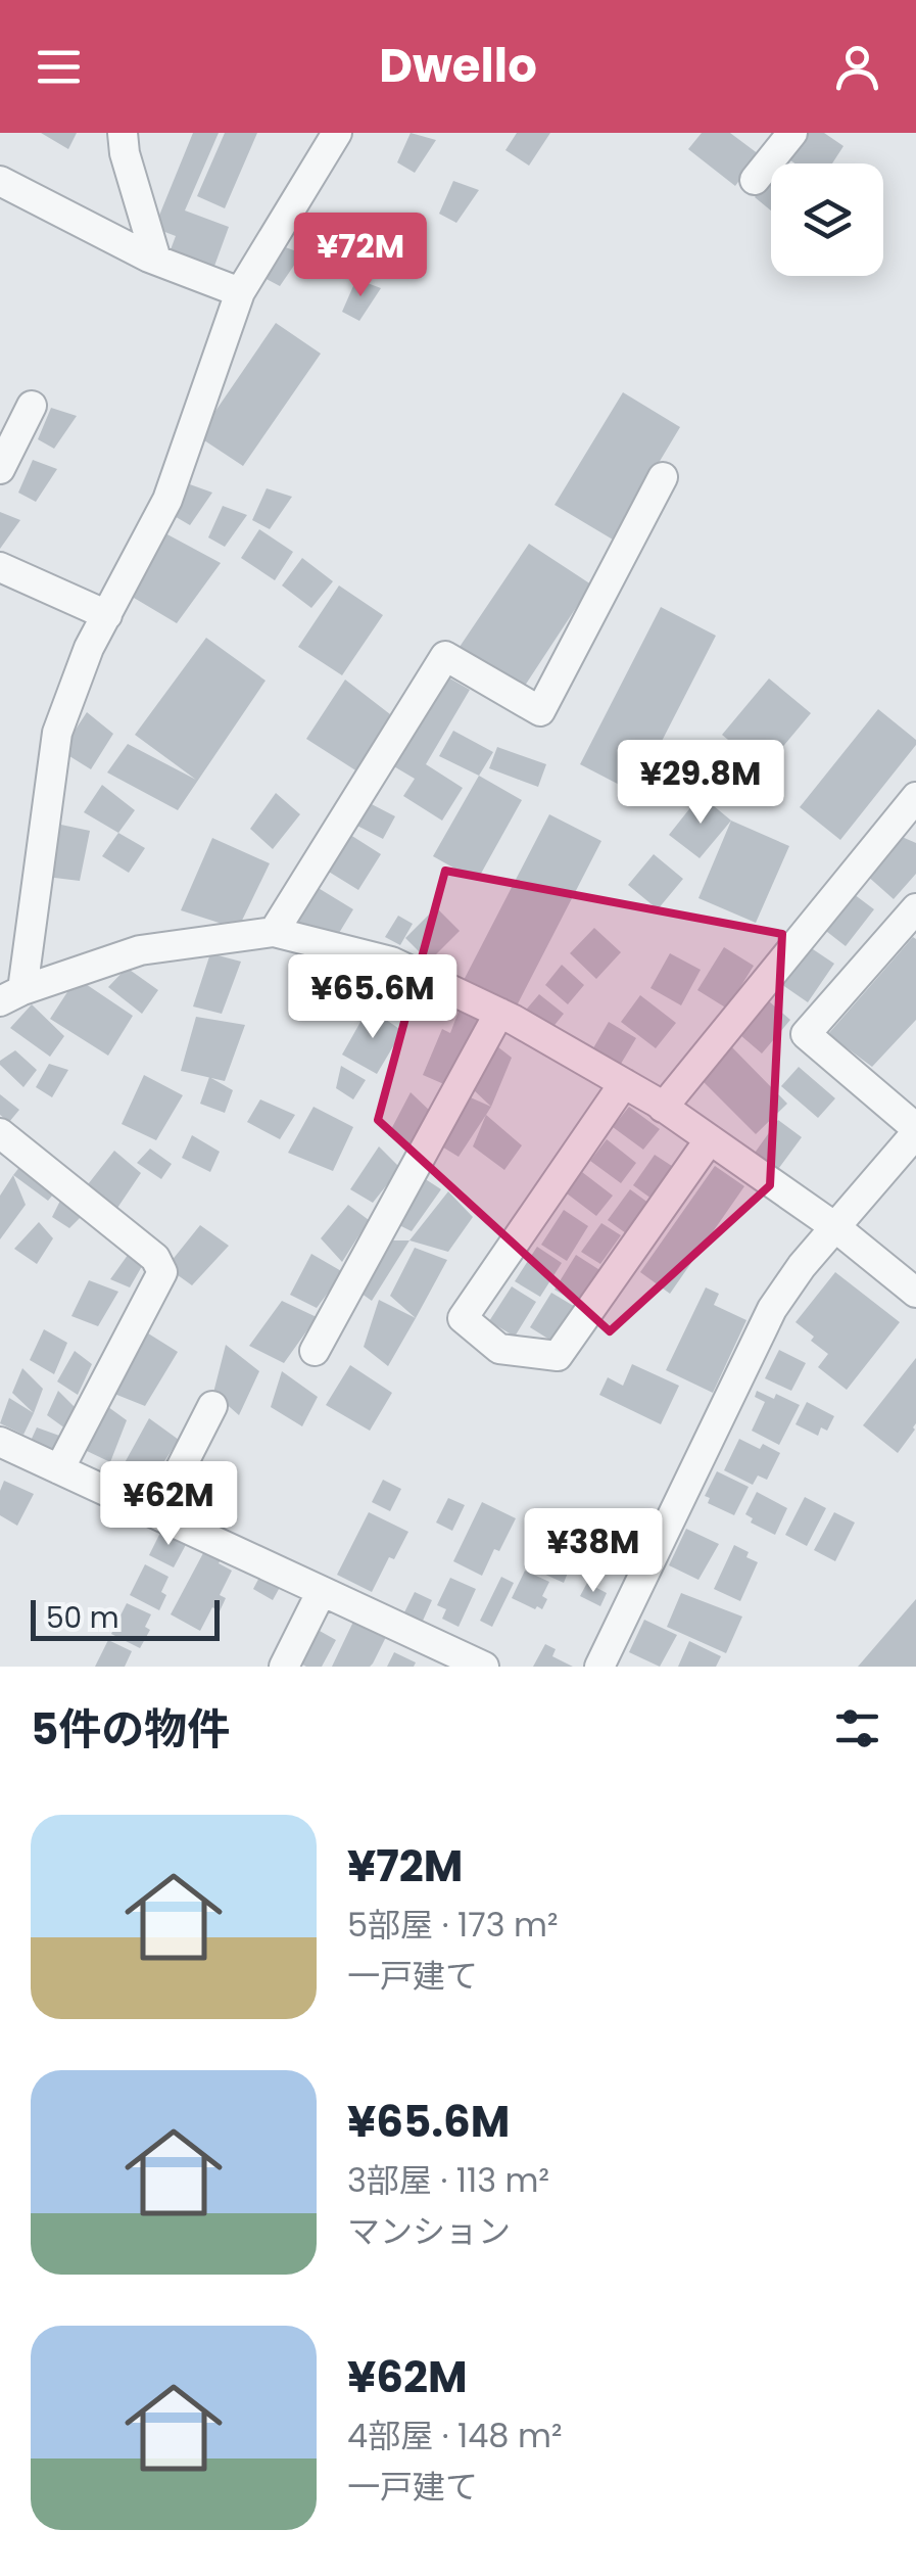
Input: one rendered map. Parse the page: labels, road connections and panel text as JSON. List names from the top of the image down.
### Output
{
  "scale_bar": "50 m",
  "page": {
    "header": "Dwello",
    "price": [
      "¥72M",
      "¥29.8M",
      "¥65.6M",
      "¥62M",
      "¥38M"
    ],
    "scale": "50 m",
    "heading": "5件の物件",
    "list": [
      {
        "name": "¥72M",
        "note": "5部屋 · 173 m² · 一戸建て"
      },
      {
        "name": "¥65.6M",
        "note": "3部屋 · 113 m² · マンション"
      },
      {
        "name": "¥62M",
        "note": "4部屋 · 148 m² · 一戸建て"
      }
    ]
  }
}
